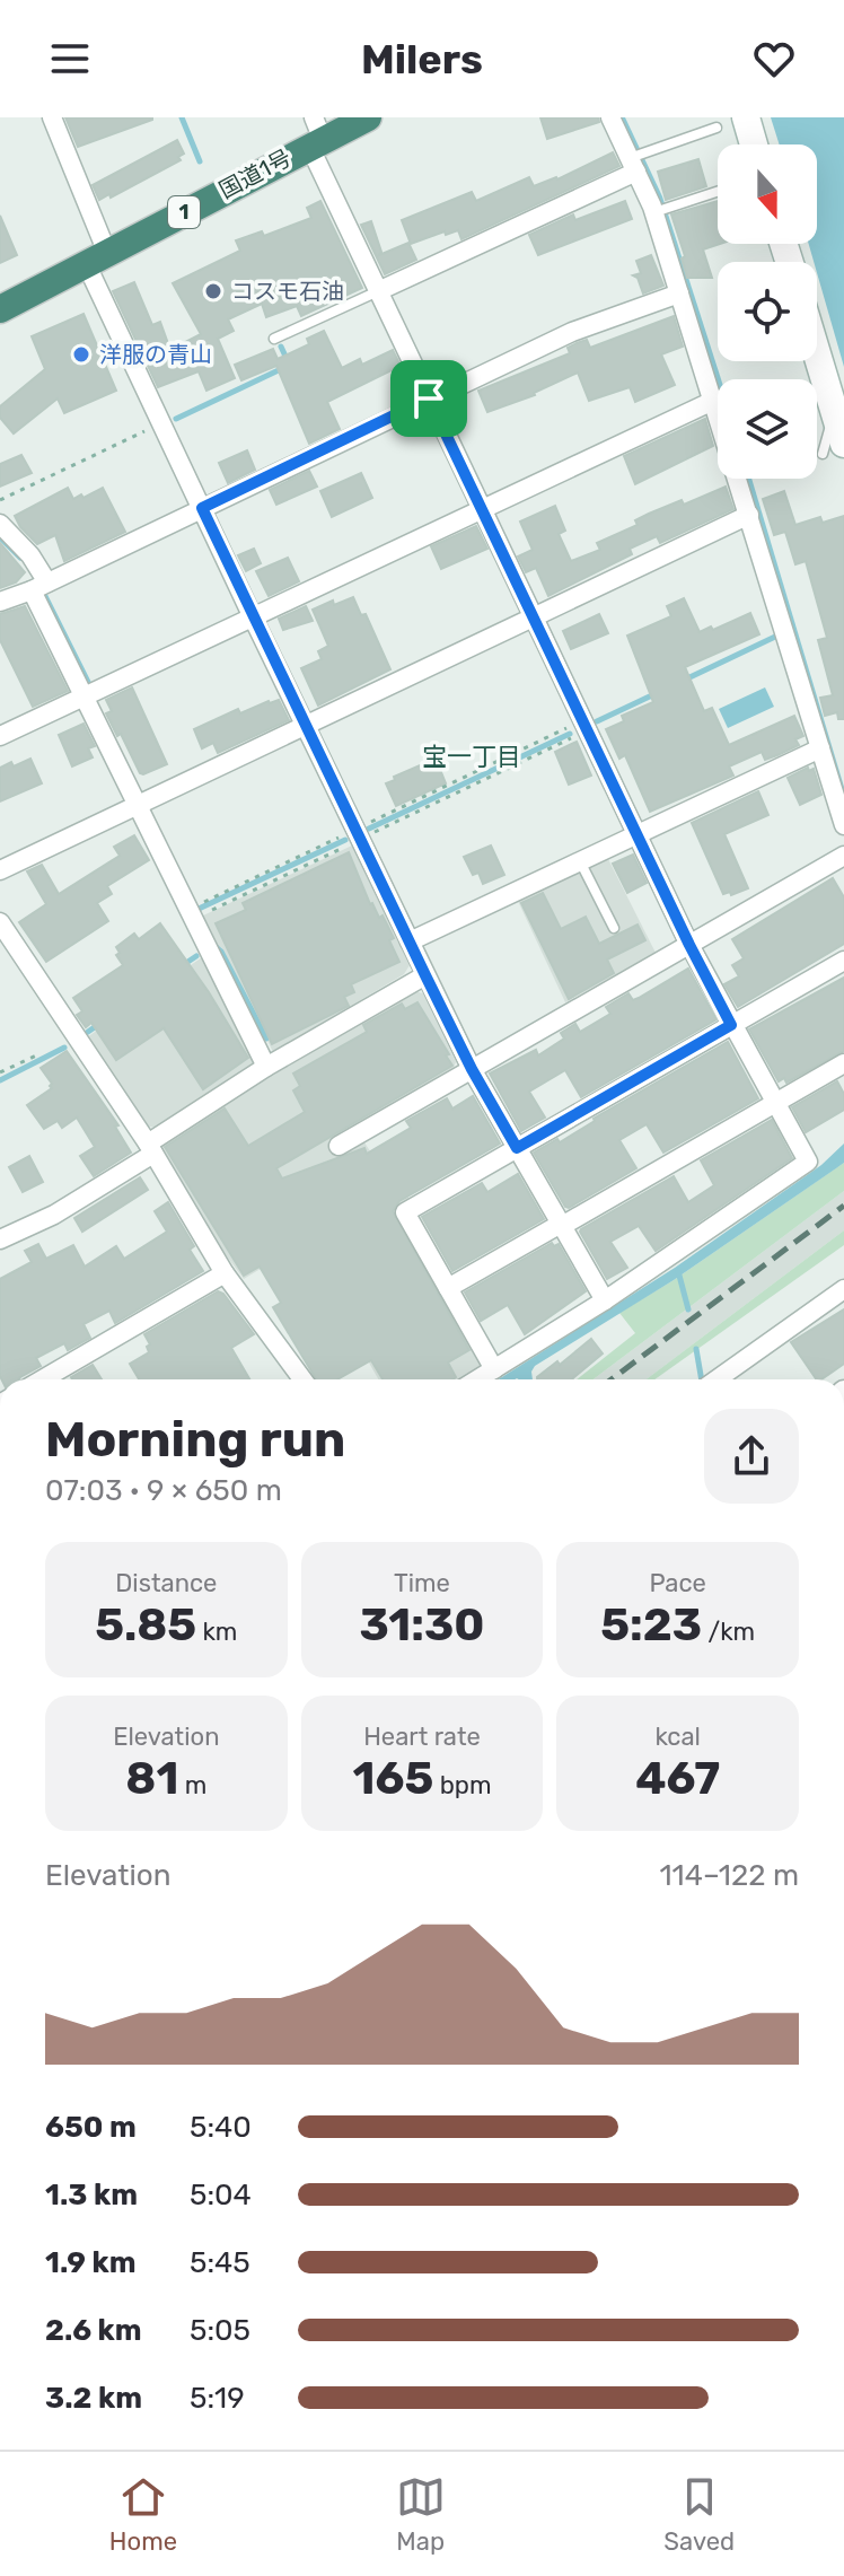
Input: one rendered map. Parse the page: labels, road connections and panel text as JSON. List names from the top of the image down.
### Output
{
  "streets": {
    "highway": ["国道1号", "1"]
  },
  "districts": ["宝一丁目"],
  "places": ["コスモ石油", "洋服の青山"],
  "north": "bottom",
  "page": {
    "header": "Milers",
    "heading": ["Morning run", "07:03 · 9 × 650 m"],
    "stats": [
      ["Distance", "5.85 km"],
      ["Time", "31:30"],
      ["Pace", "5:23 /km"],
      ["Elevation", "81 m"],
      ["Heart rate", "165 bpm"],
      ["kcal", "467"]
    ],
    "chart": ["Elevation", "114–122 m"],
    "list": [
      {
        "name": "650 m",
        "note": "5:40"
      },
      {
        "name": "1.3 km",
        "note": "5:04"
      },
      {
        "name": "1.9 km",
        "note": "5:45"
      },
      {
        "name": "2.6 km",
        "note": "5:05"
      },
      {
        "name": "3.2 km",
        "note": "5:19"
      }
    ],
    "tabs": ["Home", "Map", "Saved"]
  }
}
